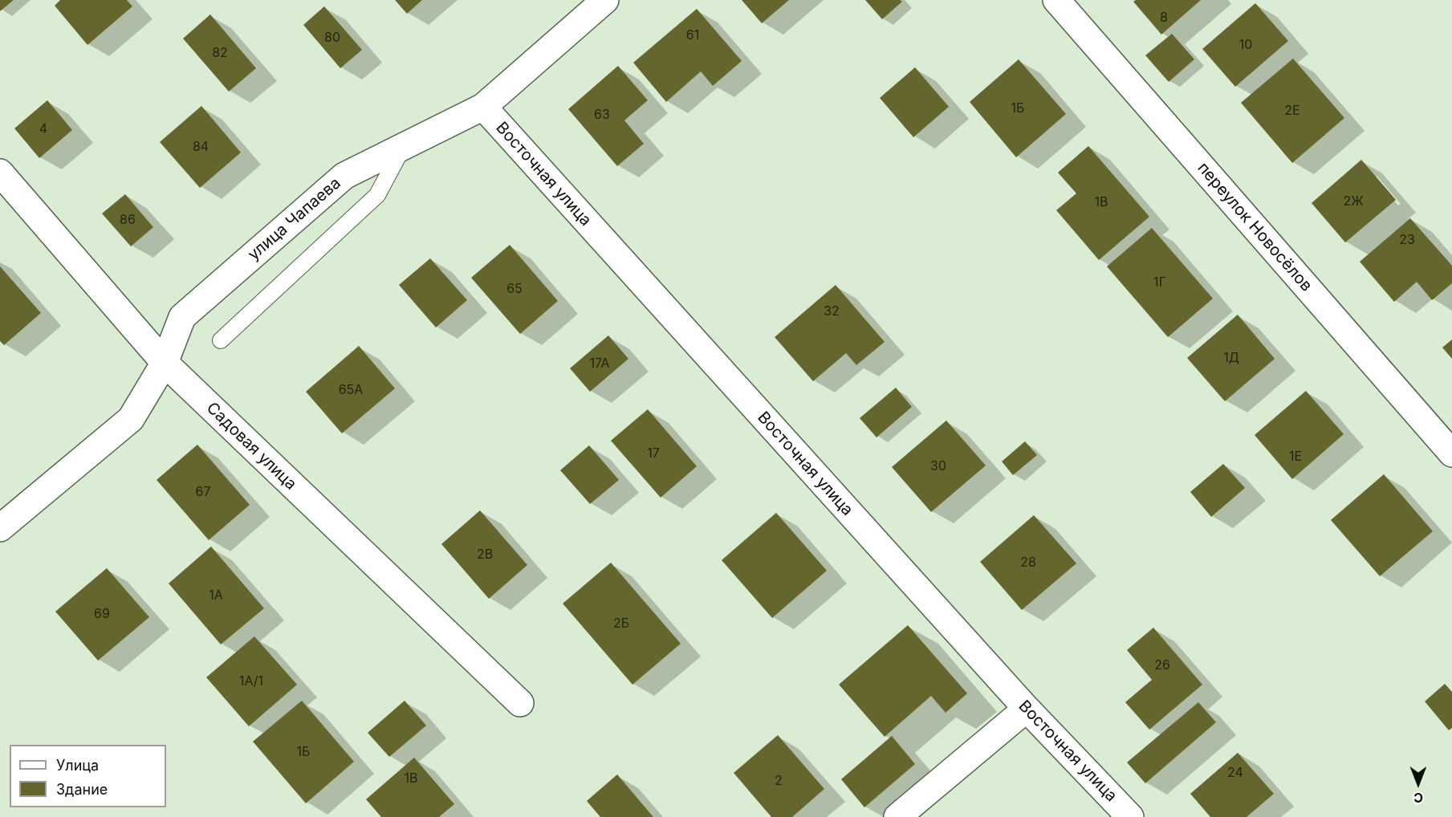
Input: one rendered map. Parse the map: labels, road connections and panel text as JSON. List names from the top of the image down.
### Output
{
  "streets": {
    "street": [
      "Восточная улица",
      "улица Чапаева",
      "переулок Новосёлов",
      "Садовая улица"
    ]
  },
  "crossings": [
    ["Восточная улица", "улица Чапаева"],
    ["улица Чапаева", "Садовая улица"]
  ],
  "house_numbers": [
    "8",
    "61",
    "80",
    "10",
    "82",
    "1Б",
    "2Е",
    "63",
    "4",
    "84",
    "2Ж",
    "1В",
    "86",
    "2З",
    "1Г",
    "65",
    "32",
    "1Д",
    "17А",
    "65А",
    "17",
    "1Е",
    "30",
    "67",
    "2В",
    "28",
    "1А",
    "69",
    "2Б",
    "26",
    "1А/1",
    "1Б",
    "24",
    "1В",
    "2"
  ],
  "legend": ["Улица", "Здание"],
  "north": "bottom"
}
